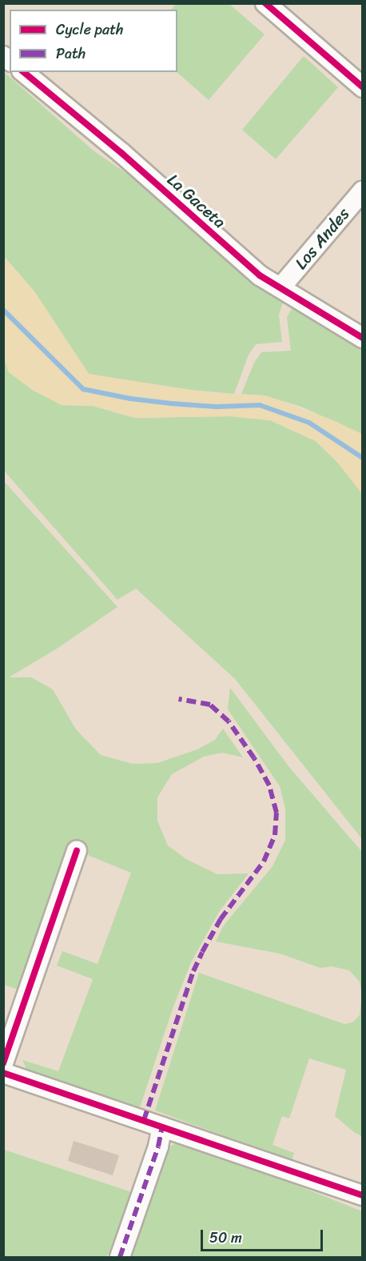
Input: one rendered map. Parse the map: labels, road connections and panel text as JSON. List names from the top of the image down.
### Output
{
  "streets": {
    "street": ["La Gaceta", "Los Andes"]
  },
  "crossings": [
    ["La Gaceta", "Los Andes"]
  ],
  "legend": ["Cycle path", "Path"],
  "scale_bar": "50 m"
}
